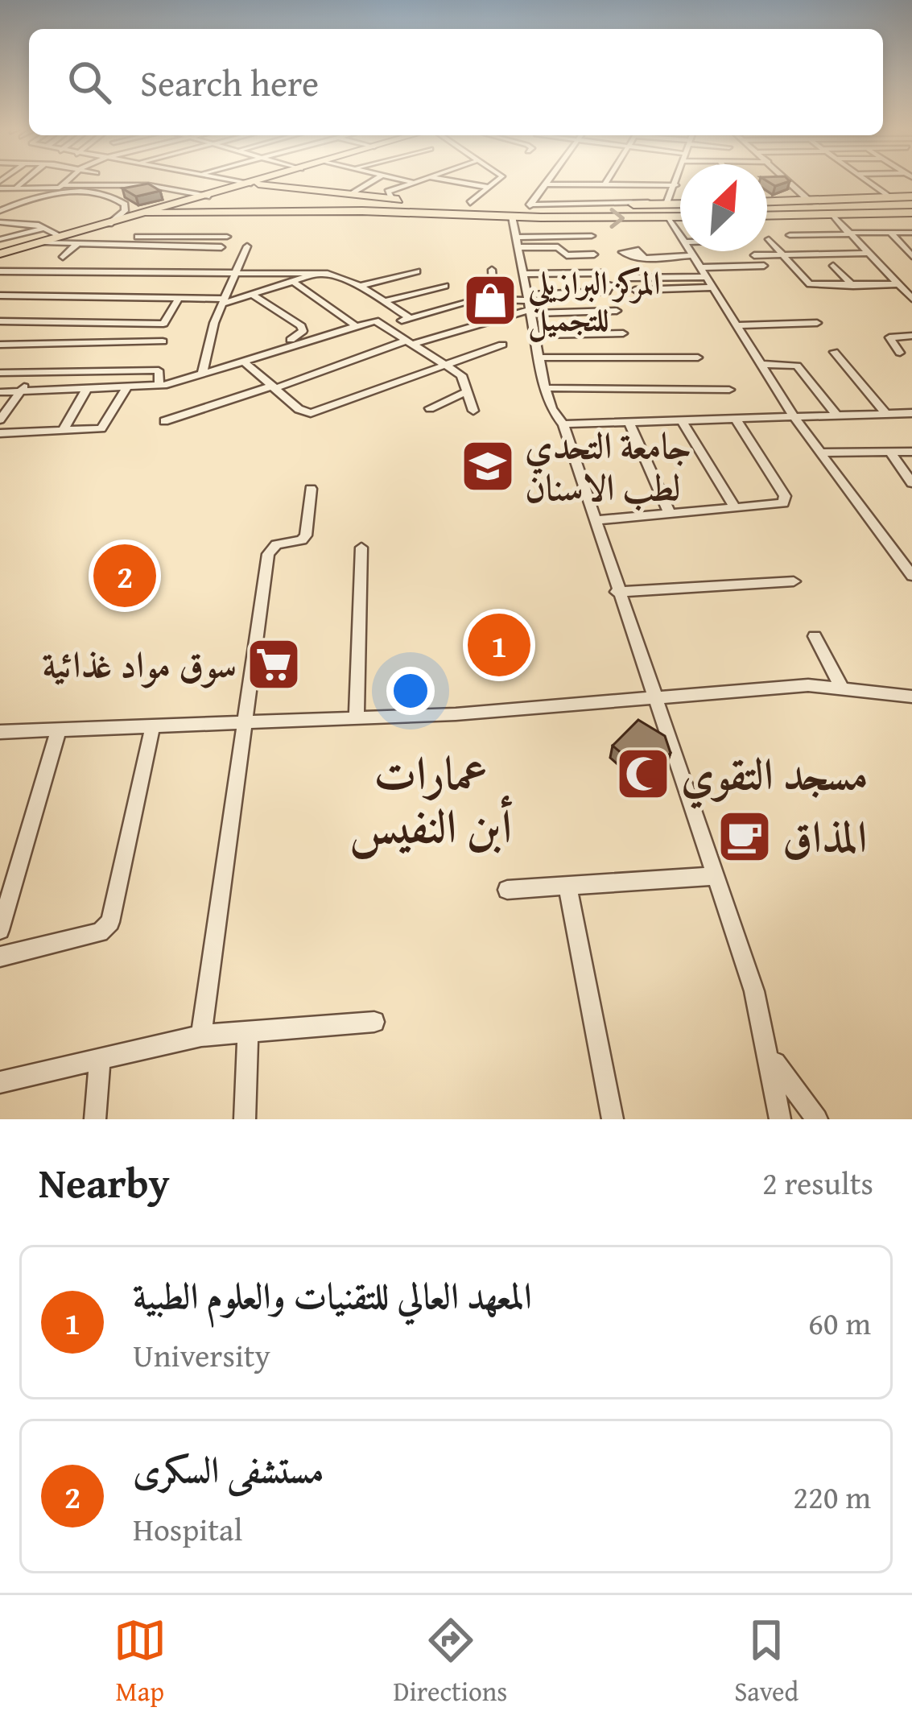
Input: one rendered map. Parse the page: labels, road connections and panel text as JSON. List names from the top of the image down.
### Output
{
  "districts": ["عمارات أبن النفيس"],
  "places": {
    "shop": ["المركز البرازيلي للتجميل"],
    "school or university": ["جامعة التحدي لطب الاسنان"],
    "supermarket": ["سوق مواد غذائية"],
    "mosque": ["مسجد التقوي"],
    "cafe": ["المذاق"]
  },
  "north": "top right",
  "page": {
    "search": "Search here",
    "pins": ["2", "1"],
    "heading": ["Nearby", "2 results"],
    "list": [
      {
        "mark": "1",
        "name": "المعهد العالي للتقنيات والعلوم الطبية",
        "note": "University",
        "value": "60 m"
      },
      {
        "mark": "2",
        "name": "مستشفى السكرى",
        "note": "Hospital",
        "value": "220 m"
      }
    ],
    "nav": ["Map", "Directions", "Saved"]
  }
}
